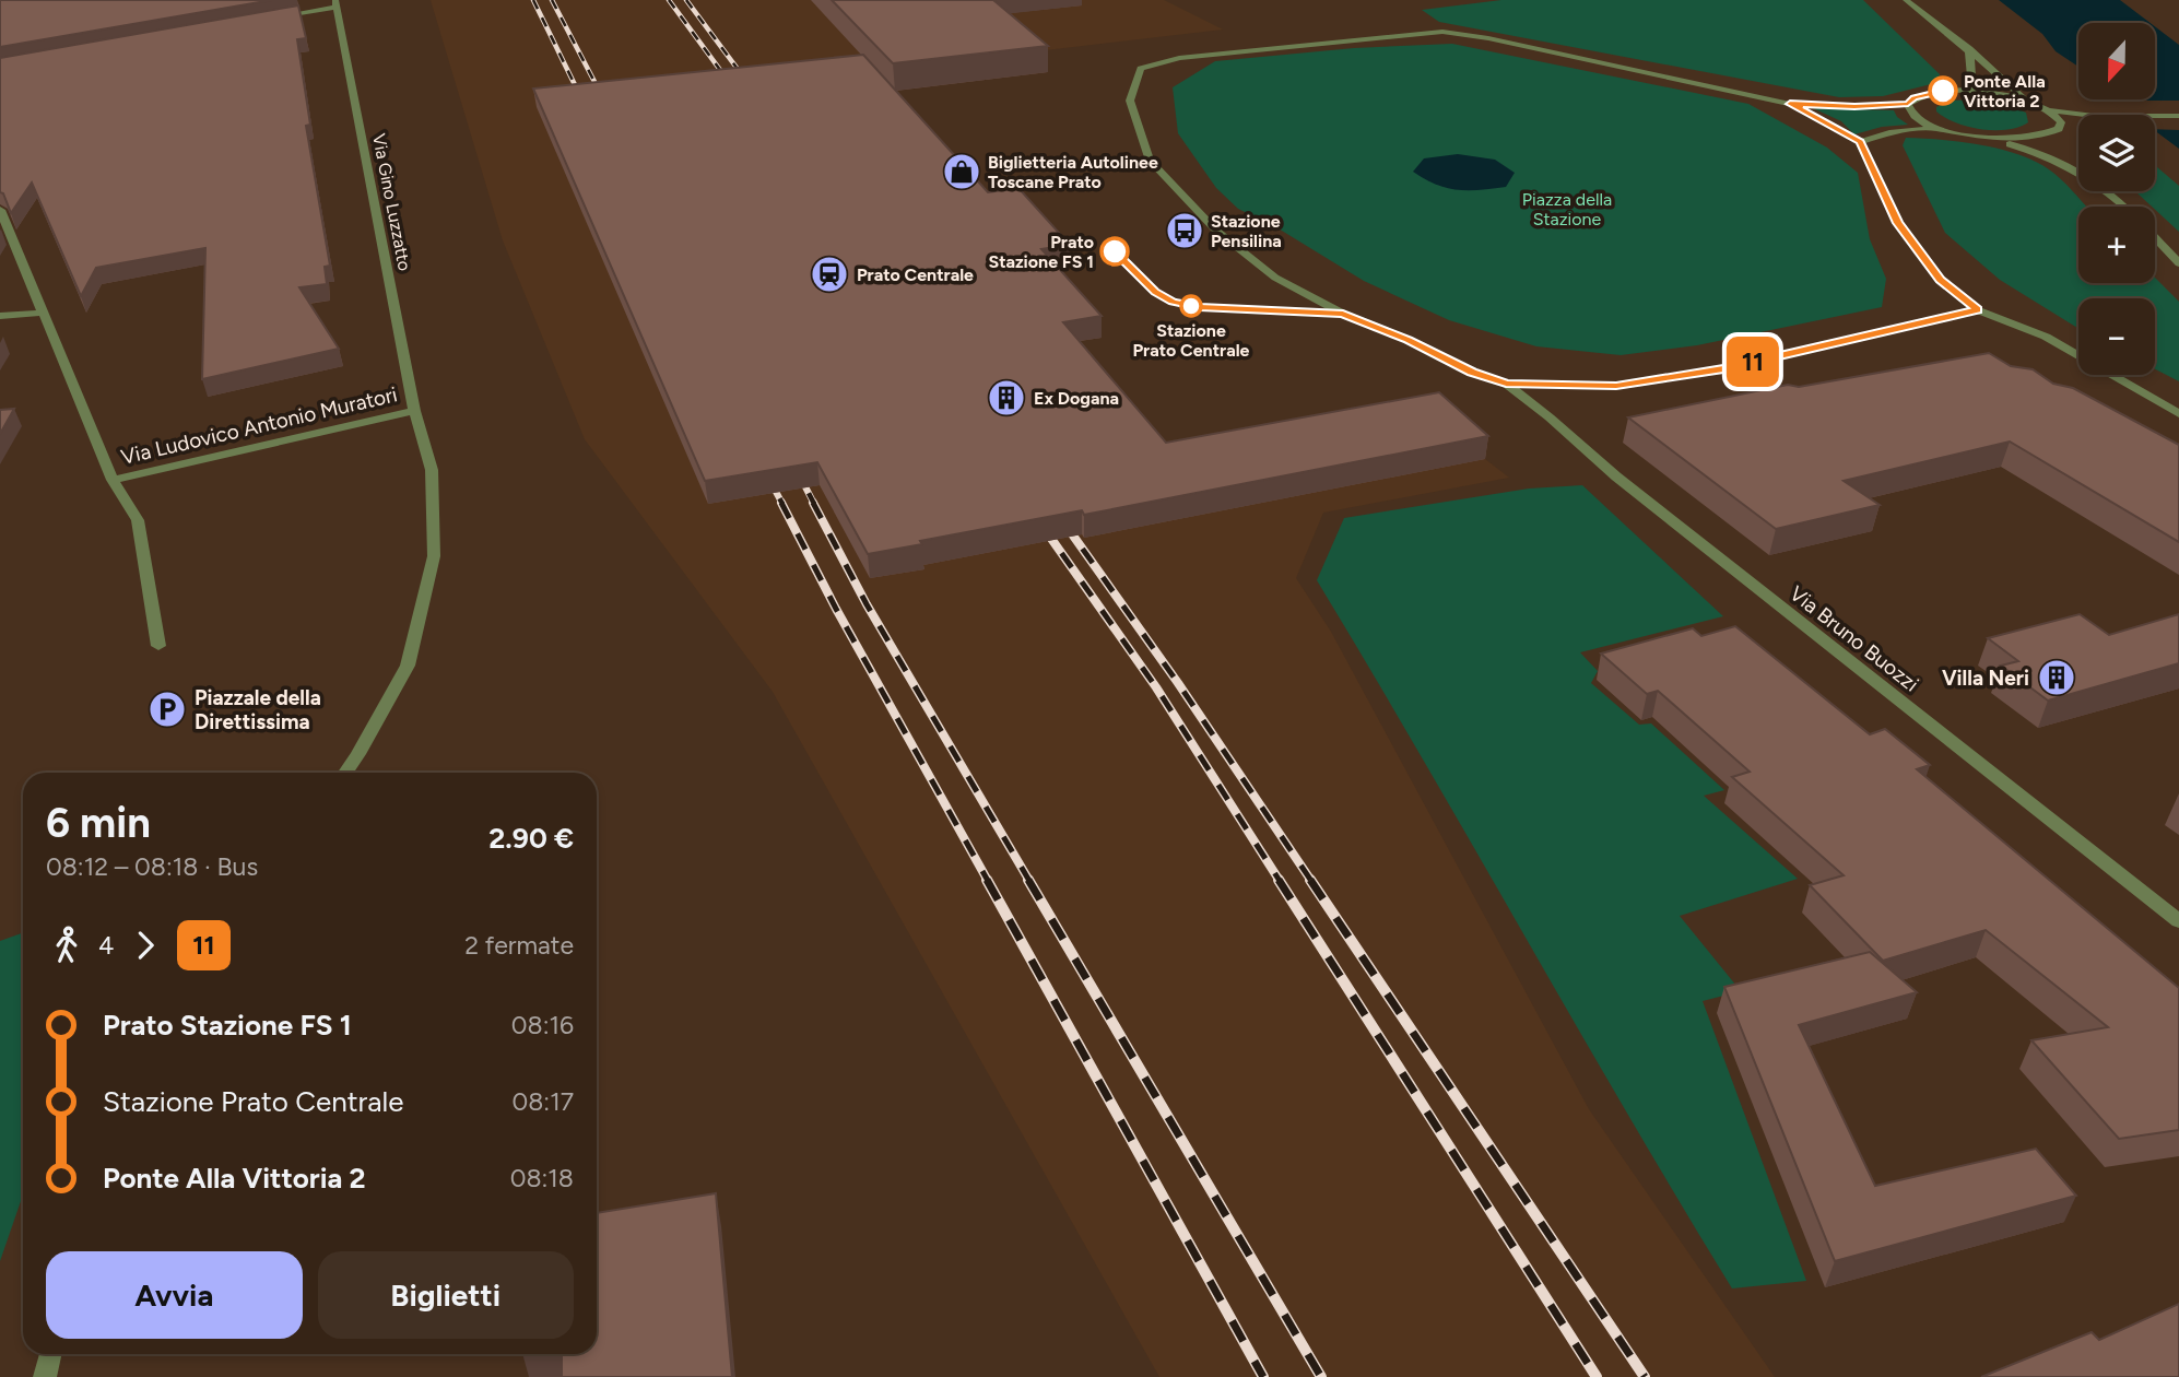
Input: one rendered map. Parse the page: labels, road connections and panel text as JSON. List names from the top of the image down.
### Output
{
  "streets": {
    "street": ["Via Gino Luzzatto", "Via Ludovico Antonio Muratori", "Via Bruno Buozzi"]
  },
  "crossings": [
    ["Via Gino Luzzatto", "Via Ludovico Antonio Muratori"]
  ],
  "parks": ["Piazza della Stazione"],
  "places": {
    "other": ["Ponte Alla Vittoria 2", "Prato Stazione FS 1", "Stazione Prato Centrale"],
    "shop": ["Biglietteria Autolinee Toscane Prato"],
    "bus stop": ["Stazione Pensilina"],
    "station": ["Prato Centrale"],
    "building": ["Ex Dogana", "Villa Neri"],
    "parking": ["Piazzale della Direttissima"]
  },
  "lines": ["bus line 11"],
  "north": "bottom",
  "page": {
    "on_map": "11",
    "map_buttons": ["+", "−"],
    "heading": ["6 min", "08:12 – 08:18 · Bus", "2.90 €"],
    "legs": ["4", "11", "2 fermate"],
    "list": [
      {
        "name": "Prato Stazione FS 1",
        "value": "08:16"
      },
      {
        "name": "Stazione Prato Centrale",
        "value": "08:17"
      },
      {
        "name": "Ponte Alla Vittoria 2",
        "value": "08:18"
      }
    ],
    "buttons": ["Avvia", "Biglietti"]
  }
}
